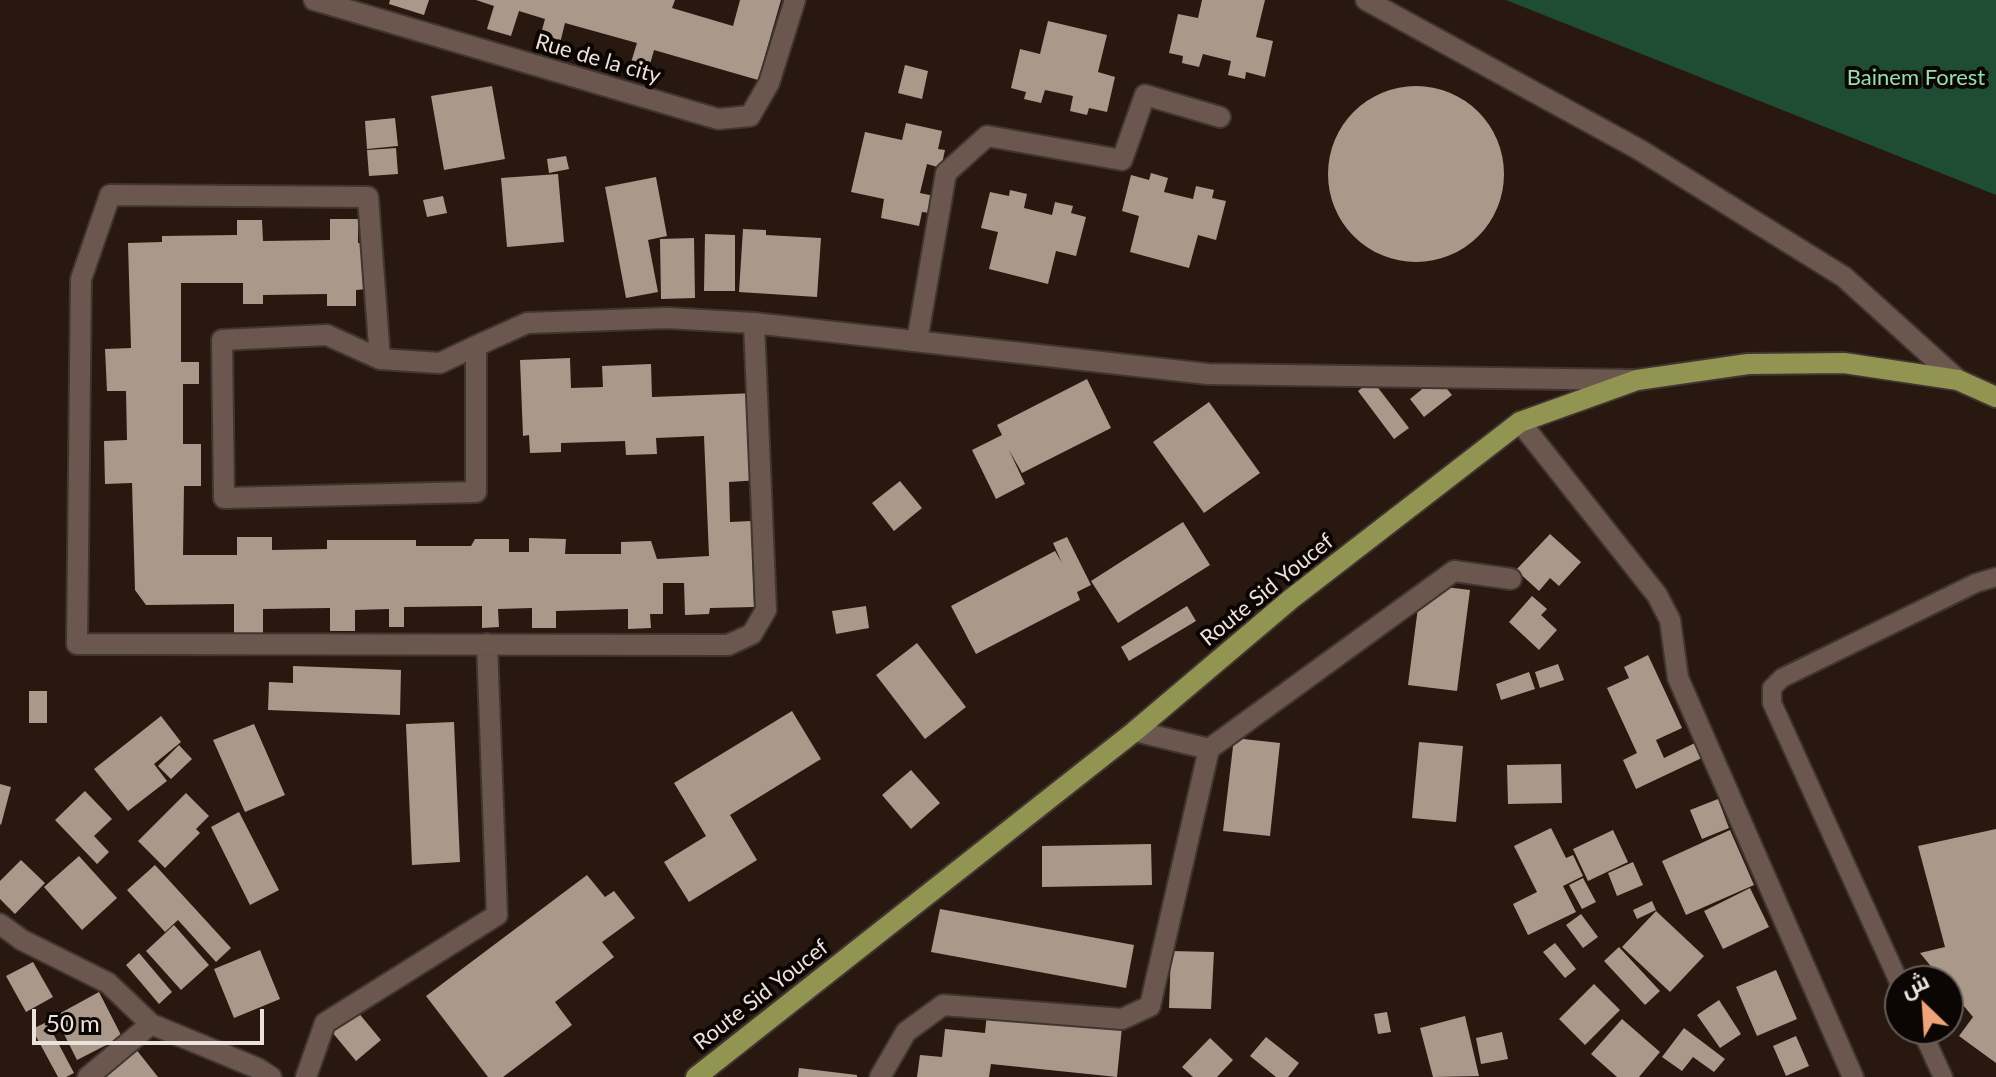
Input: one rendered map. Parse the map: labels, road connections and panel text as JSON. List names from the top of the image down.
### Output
{
  "streets": {
    "main road": ["Route Sid Youcef"],
    "street": ["Rue de la city"]
  },
  "parks": ["Bainem Forest"],
  "scale_bar": "50 m",
  "north": "top left"
}
